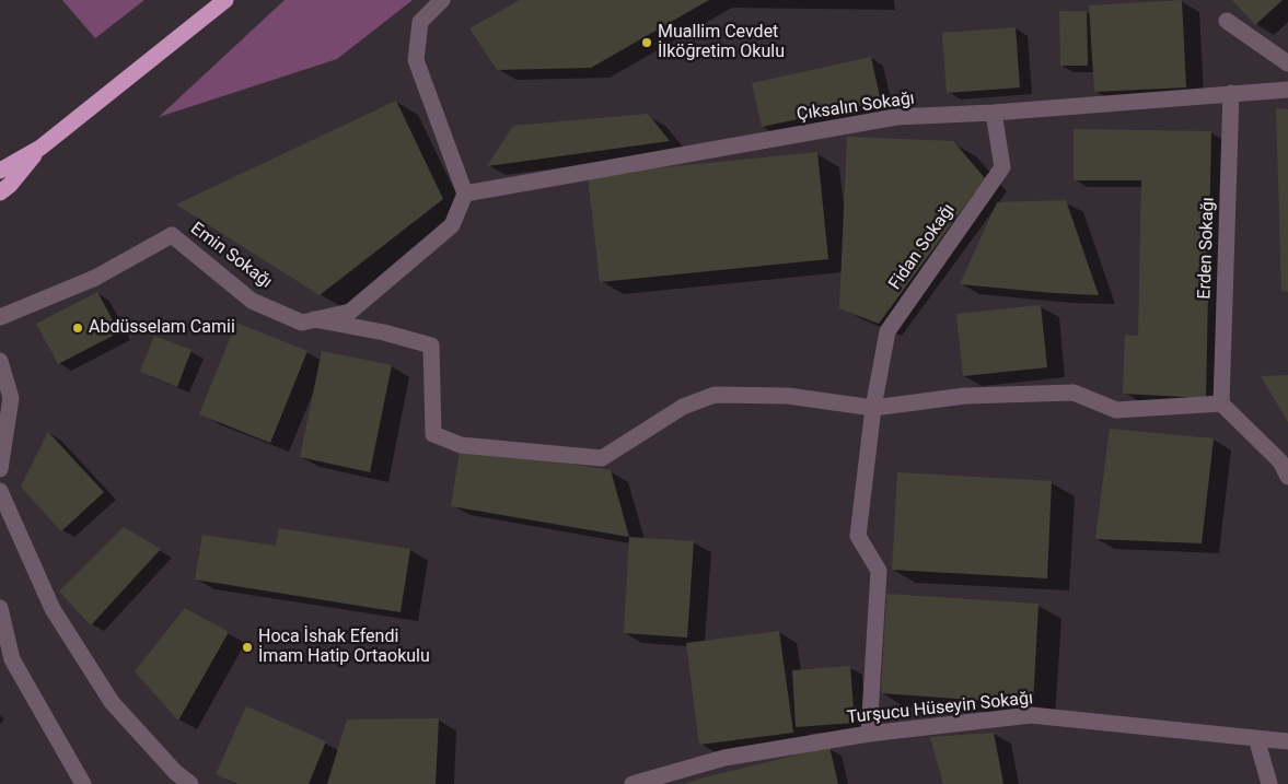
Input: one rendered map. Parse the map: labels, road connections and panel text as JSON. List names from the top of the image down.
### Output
{
  "streets": {
    "street": [
      "Çıksalın Sokağı",
      "Fidan Sokağı",
      "Erden Sokağı",
      "Emin Sokağı",
      "Turşucu Hüseyin Sokağı"
    ]
  },
  "crossings": [
    ["Çıksalın Sokağı", "Fidan Sokağı"],
    ["Çıksalın Sokağı", "Erden Sokağı"],
    ["Çıksalın Sokağı", "Emin Sokağı"],
    ["Fidan Sokağı", "Turşucu Hüseyin Sokağı"]
  ],
  "places": ["Muallim Cevdet İlköğretim Okulu", "Abdüsselam Camii", "Hoca İshak Efendi İmam Hatip Ortaokulu"]
}
